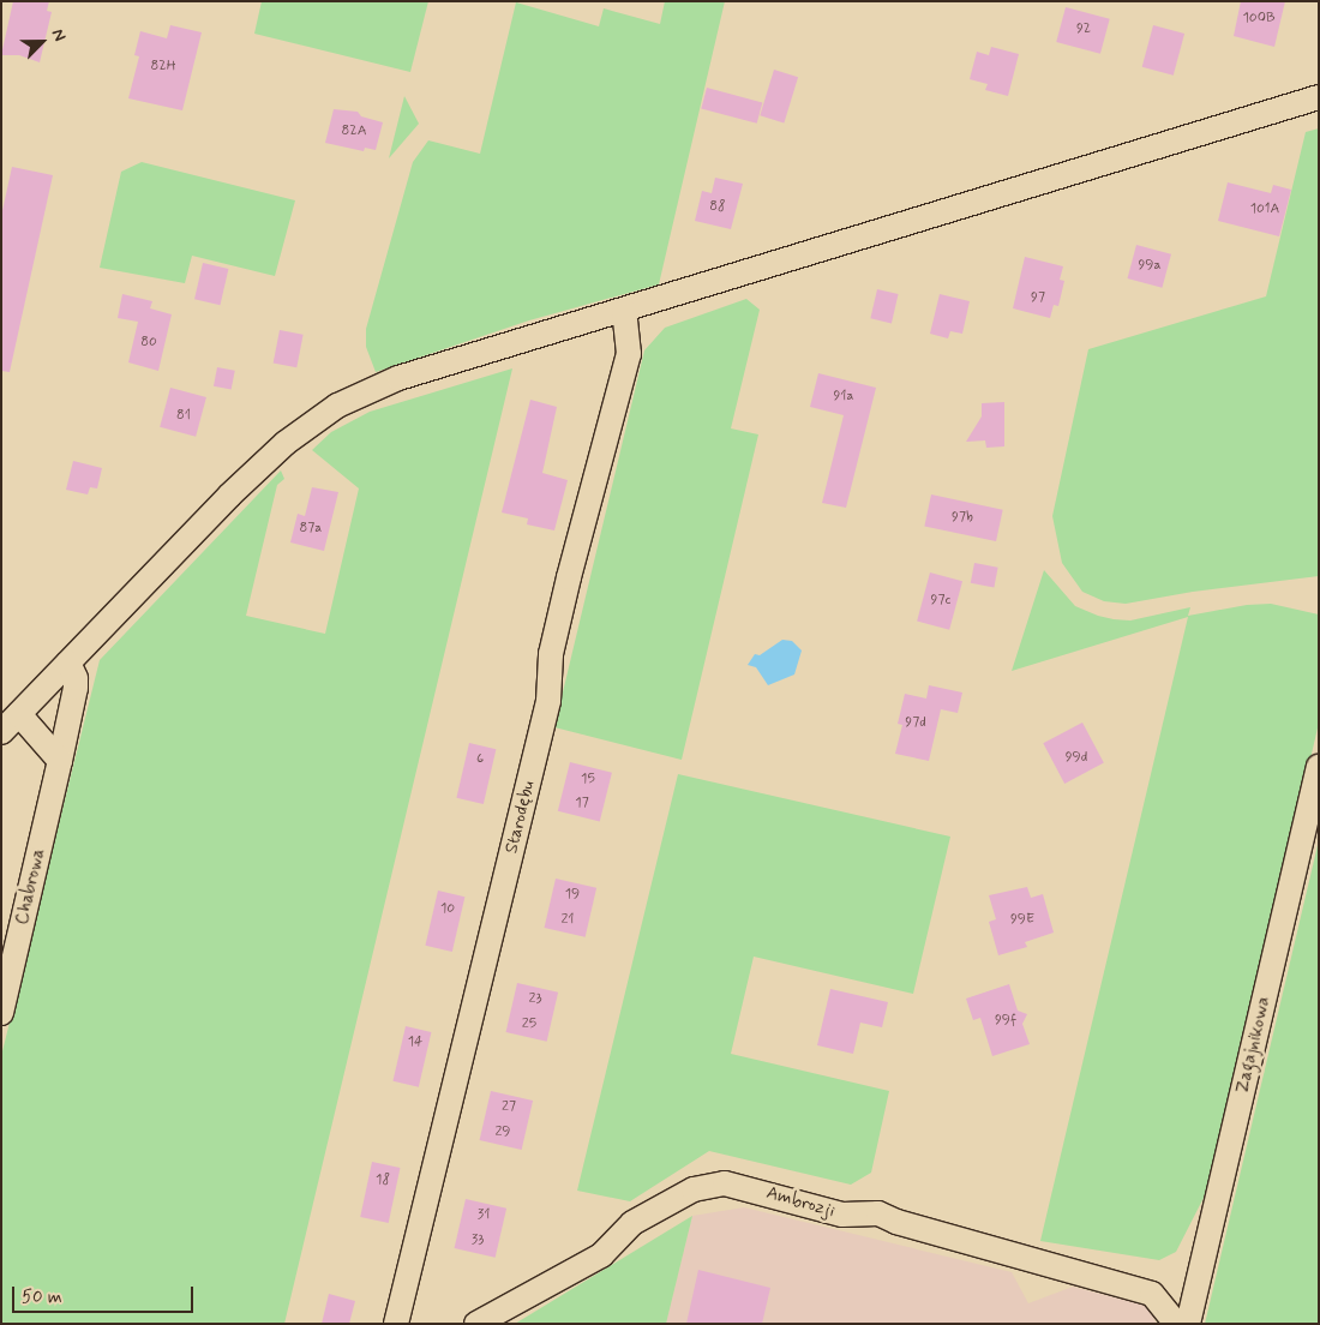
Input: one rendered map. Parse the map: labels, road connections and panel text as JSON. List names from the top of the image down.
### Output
{
  "streets": {
    "street": [
      "Starodębu",
      "Chabrowa",
      "Zagajnikowa",
      "Ambrozji"
    ]
  },
  "house_numbers": [
    "100B",
    "92",
    "82H",
    "82A",
    "88",
    "101A",
    "99a",
    "97",
    "80",
    "91a",
    "81",
    "97b",
    "87a",
    "97c",
    "97d",
    "99d",
    "6",
    "15",
    "17",
    "19",
    "10",
    "21",
    "99E",
    "23",
    "99f",
    "25",
    "14",
    "27",
    "29",
    "18",
    "31",
    "33"
  ],
  "scale_bar": "50 m",
  "north": "top right"
}
